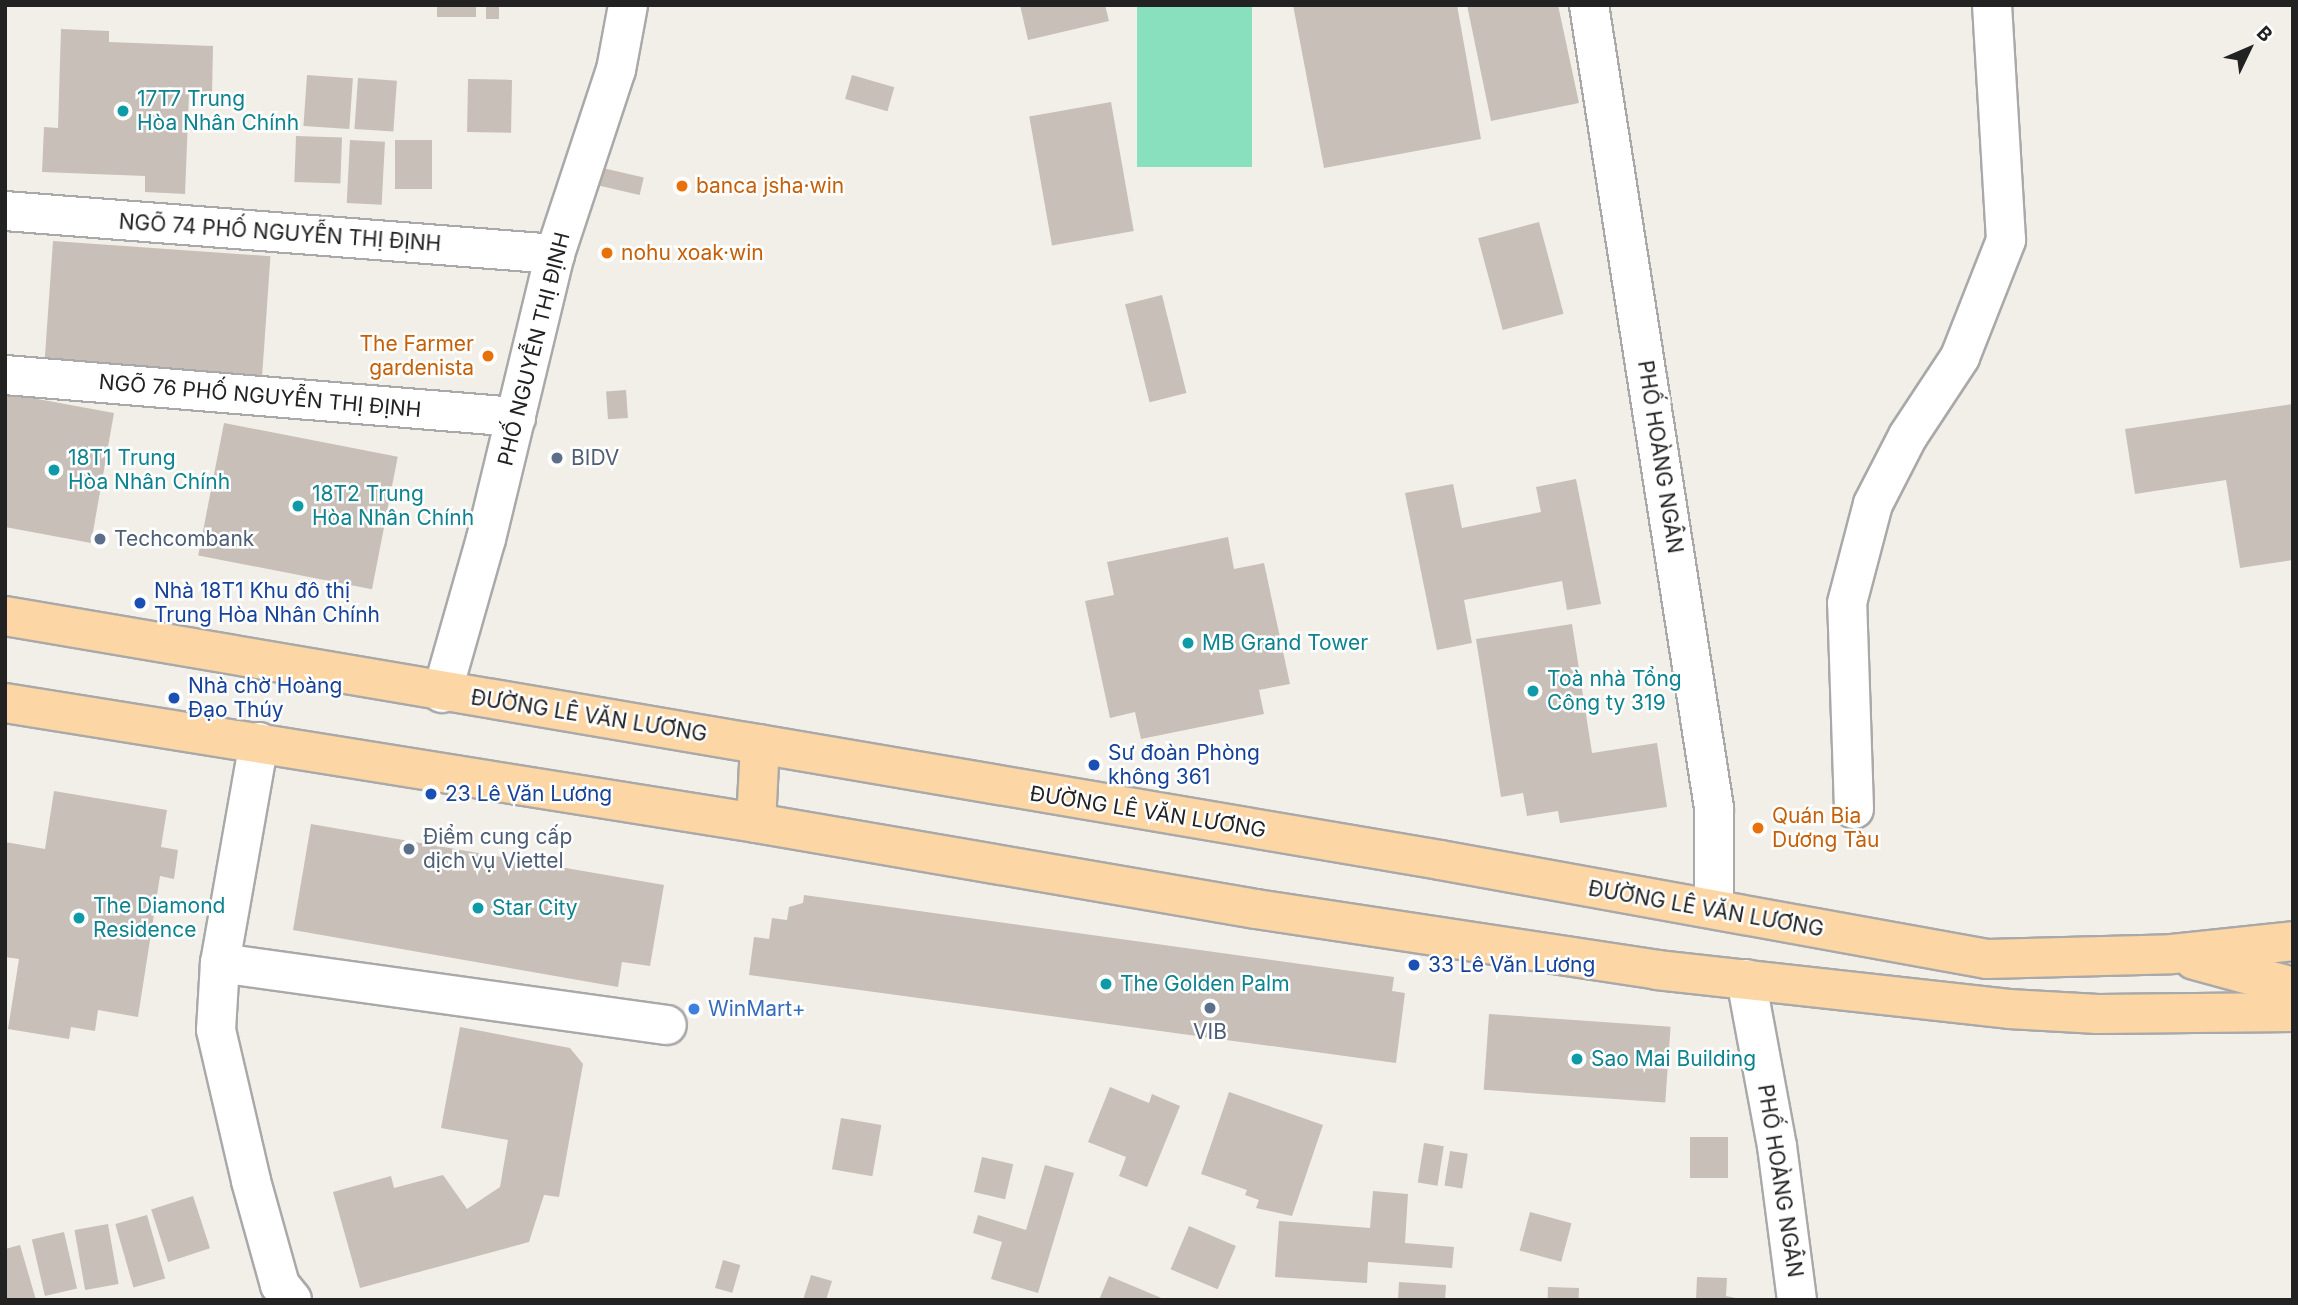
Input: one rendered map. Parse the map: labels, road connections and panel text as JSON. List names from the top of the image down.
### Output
{
  "streets": {
    "main road": ["ĐƯỜNG LÊ VĂN LƯƠNG"],
    "street": [
      "NGÕ 74 PHỐ NGUYỄN THỊ ĐỊNH",
      "PHỐ NGUYỄN THỊ ĐỊNH",
      "NGÕ 76 PHỐ NGUYỄN THỊ ĐỊNH",
      "PHỐ HOÀNG NGÂN"
    ]
  },
  "crossings": [
    ["NGÕ 74 PHỐ NGUYỄN THỊ ĐỊNH", "PHỐ NGUYỄN THỊ ĐỊNH"],
    ["PHỐ NGUYỄN THỊ ĐỊNH", "NGÕ 76 PHỐ NGUYỄN THỊ ĐỊNH"],
    ["PHỐ NGUYỄN THỊ ĐỊNH", "ĐƯỜNG LÊ VĂN LƯƠNG"],
    ["PHỐ HOÀNG NGÂN", "ĐƯỜNG LÊ VĂN LƯƠNG"]
  ],
  "places": [
    "17T7 Trung Hòa Nhân Chính",
    "banca jsha·win",
    "nohu xoak·win",
    "The Farmer gardenista",
    "BIDV",
    "18T1 Trung Hòa Nhân Chính",
    "18T2 Trung Hòa Nhân Chính",
    "Techcombank",
    "Nhà 18T1 Khu đô thị Trung Hòa Nhân Chính",
    "MB Grand Tower",
    "Toà nhà Tổng Công ty 319",
    "Nhà chờ Hoàng Đạo Thúy",
    "Sư đoàn Phòng không 361",
    "23 Lê Văn Lương",
    "Quán Bia Dương Tàu",
    "Điểm cung cấp dịch vụ Viettel",
    "Star City",
    "The Diamond Residence",
    "33 Lê Văn Lương",
    "The Golden Palm",
    "VIB",
    "WinMart+",
    "Sao Mai Building"
  ],
  "north": "top right"
}
